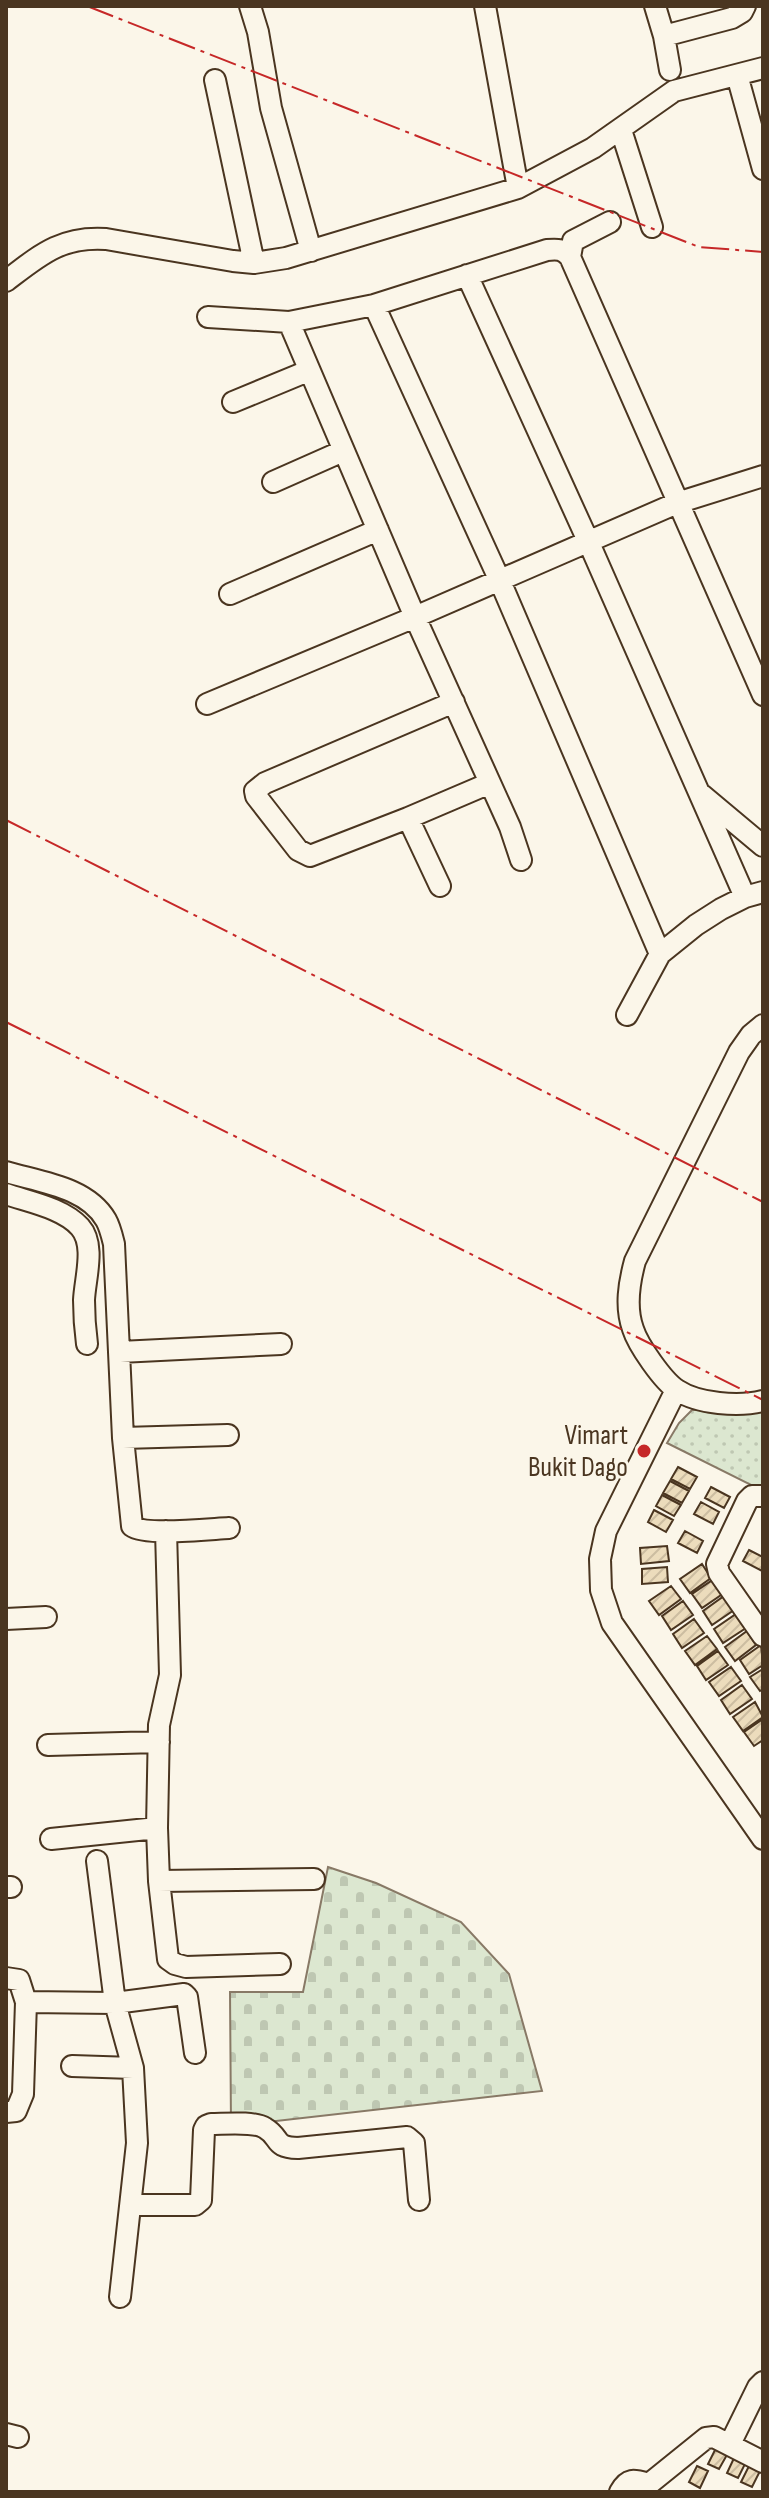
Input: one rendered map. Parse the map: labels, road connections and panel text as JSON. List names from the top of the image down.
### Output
{
  "places": ["Vimart Bukit Dago"]
}
